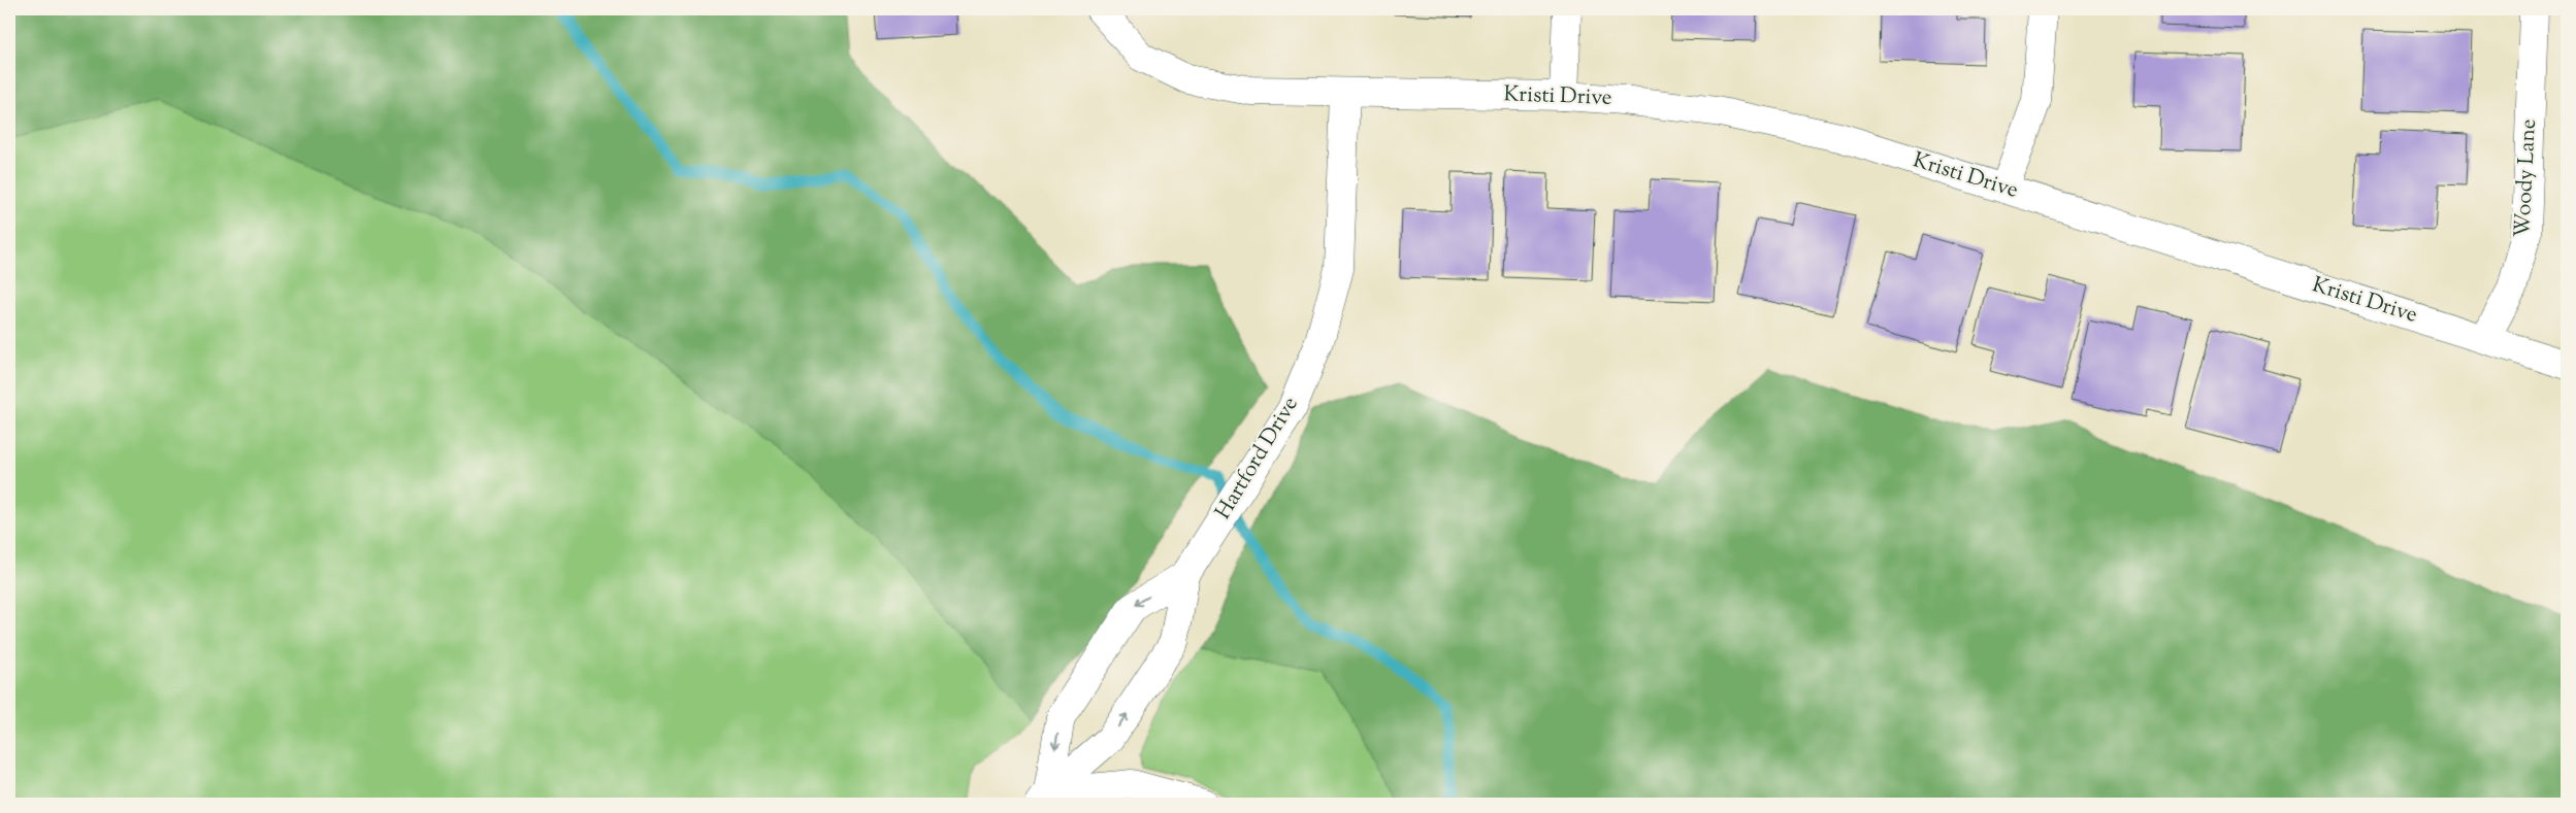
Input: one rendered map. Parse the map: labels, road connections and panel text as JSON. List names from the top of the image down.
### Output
{
  "streets": {
    "street": ["Kristi Drive", "Woody Lane", "Hartford Drive"]
  },
  "crossings": [
    ["Kristi Drive", "Woody Lane"],
    ["Kristi Drive", "Hartford Drive"]
  ]
}
